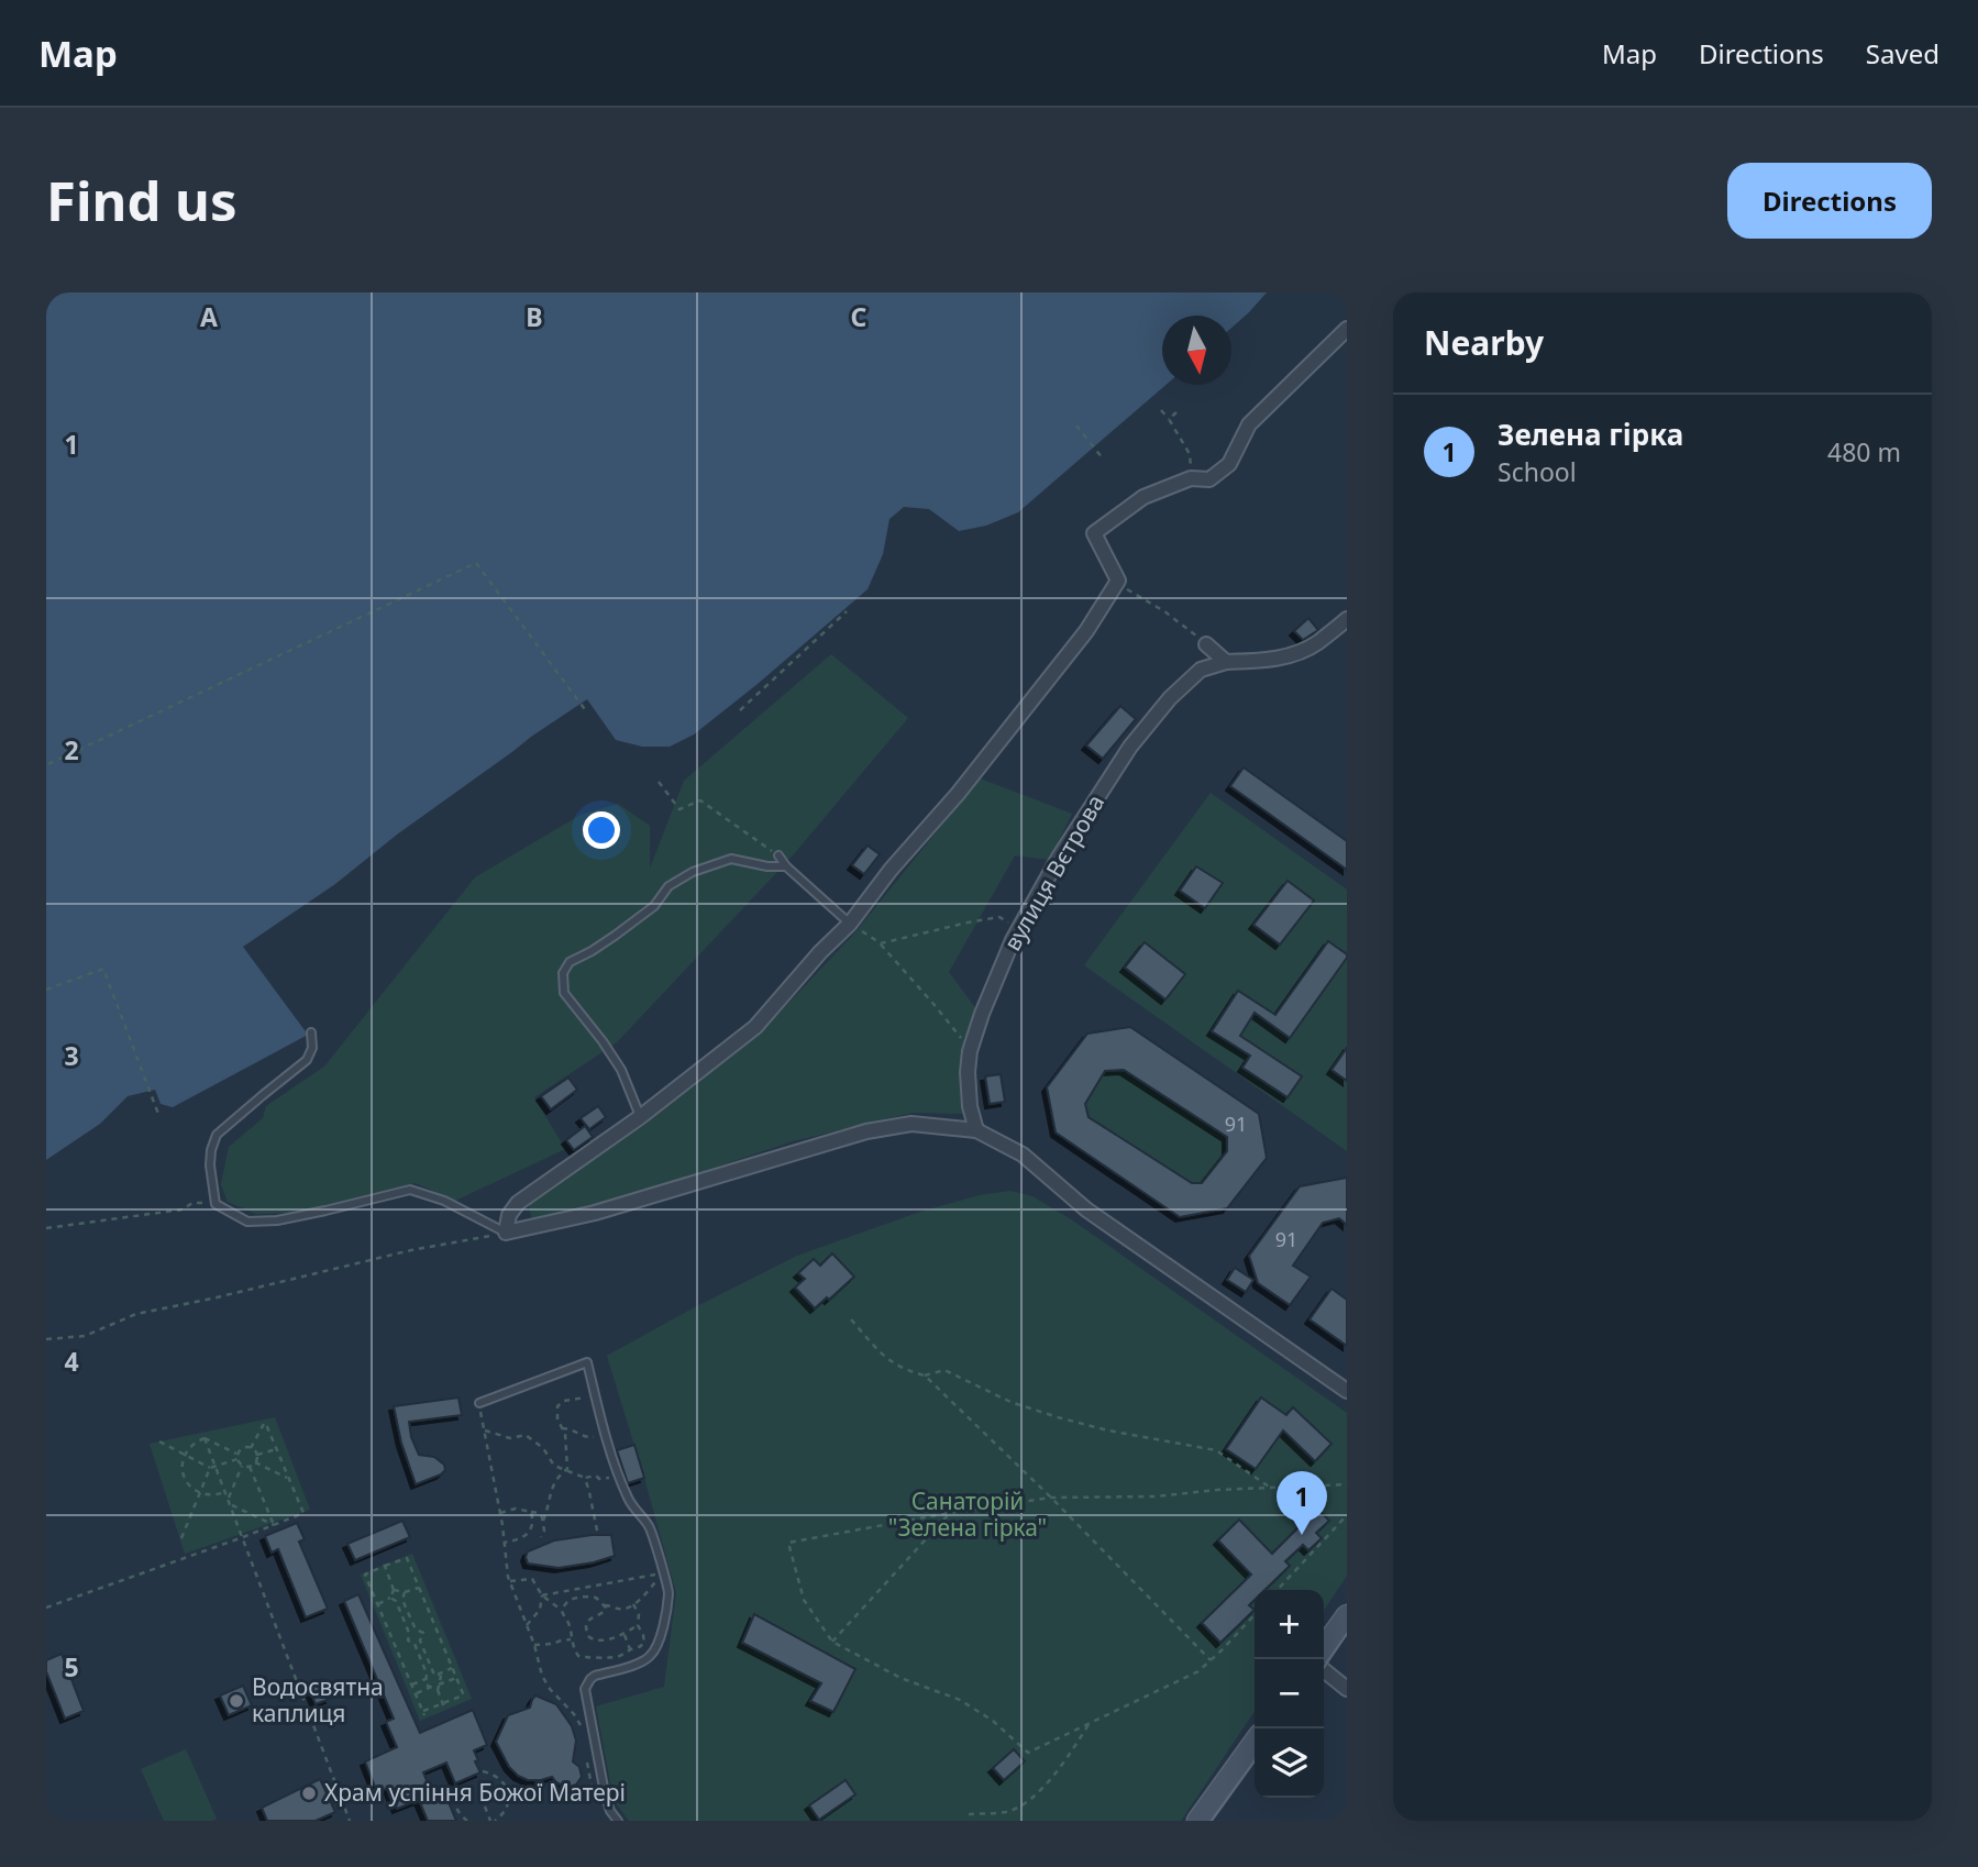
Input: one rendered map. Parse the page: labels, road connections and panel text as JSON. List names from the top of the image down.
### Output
{
  "streets": {
    "street": ["вулиця Вєтрова"]
  },
  "parks": ["Санаторій \"Зелена гірка\""],
  "places": ["Водосвятна каплиця", "Храм успіння Божої Матері"],
  "house_numbers": ["91", "91"],
  "north": "bottom",
  "page": {
    "header": "Map",
    "nav": ["Map", "Directions", "Saved"],
    "buttons": "Directions",
    "title": "Find us",
    "heading": "Nearby",
    "list": [
      {
        "mark": "1",
        "name": "Зелена гірка",
        "note": "School",
        "value": "480 m"
      }
    ],
    "pins": "1",
    "map_buttons": ["+", "−"]
  },
  "grid": {
    "columns": ["A", "B", "C"],
    "rows": [
      "1",
      "2",
      "3",
      "4",
      "5"
    ]
  }
}
